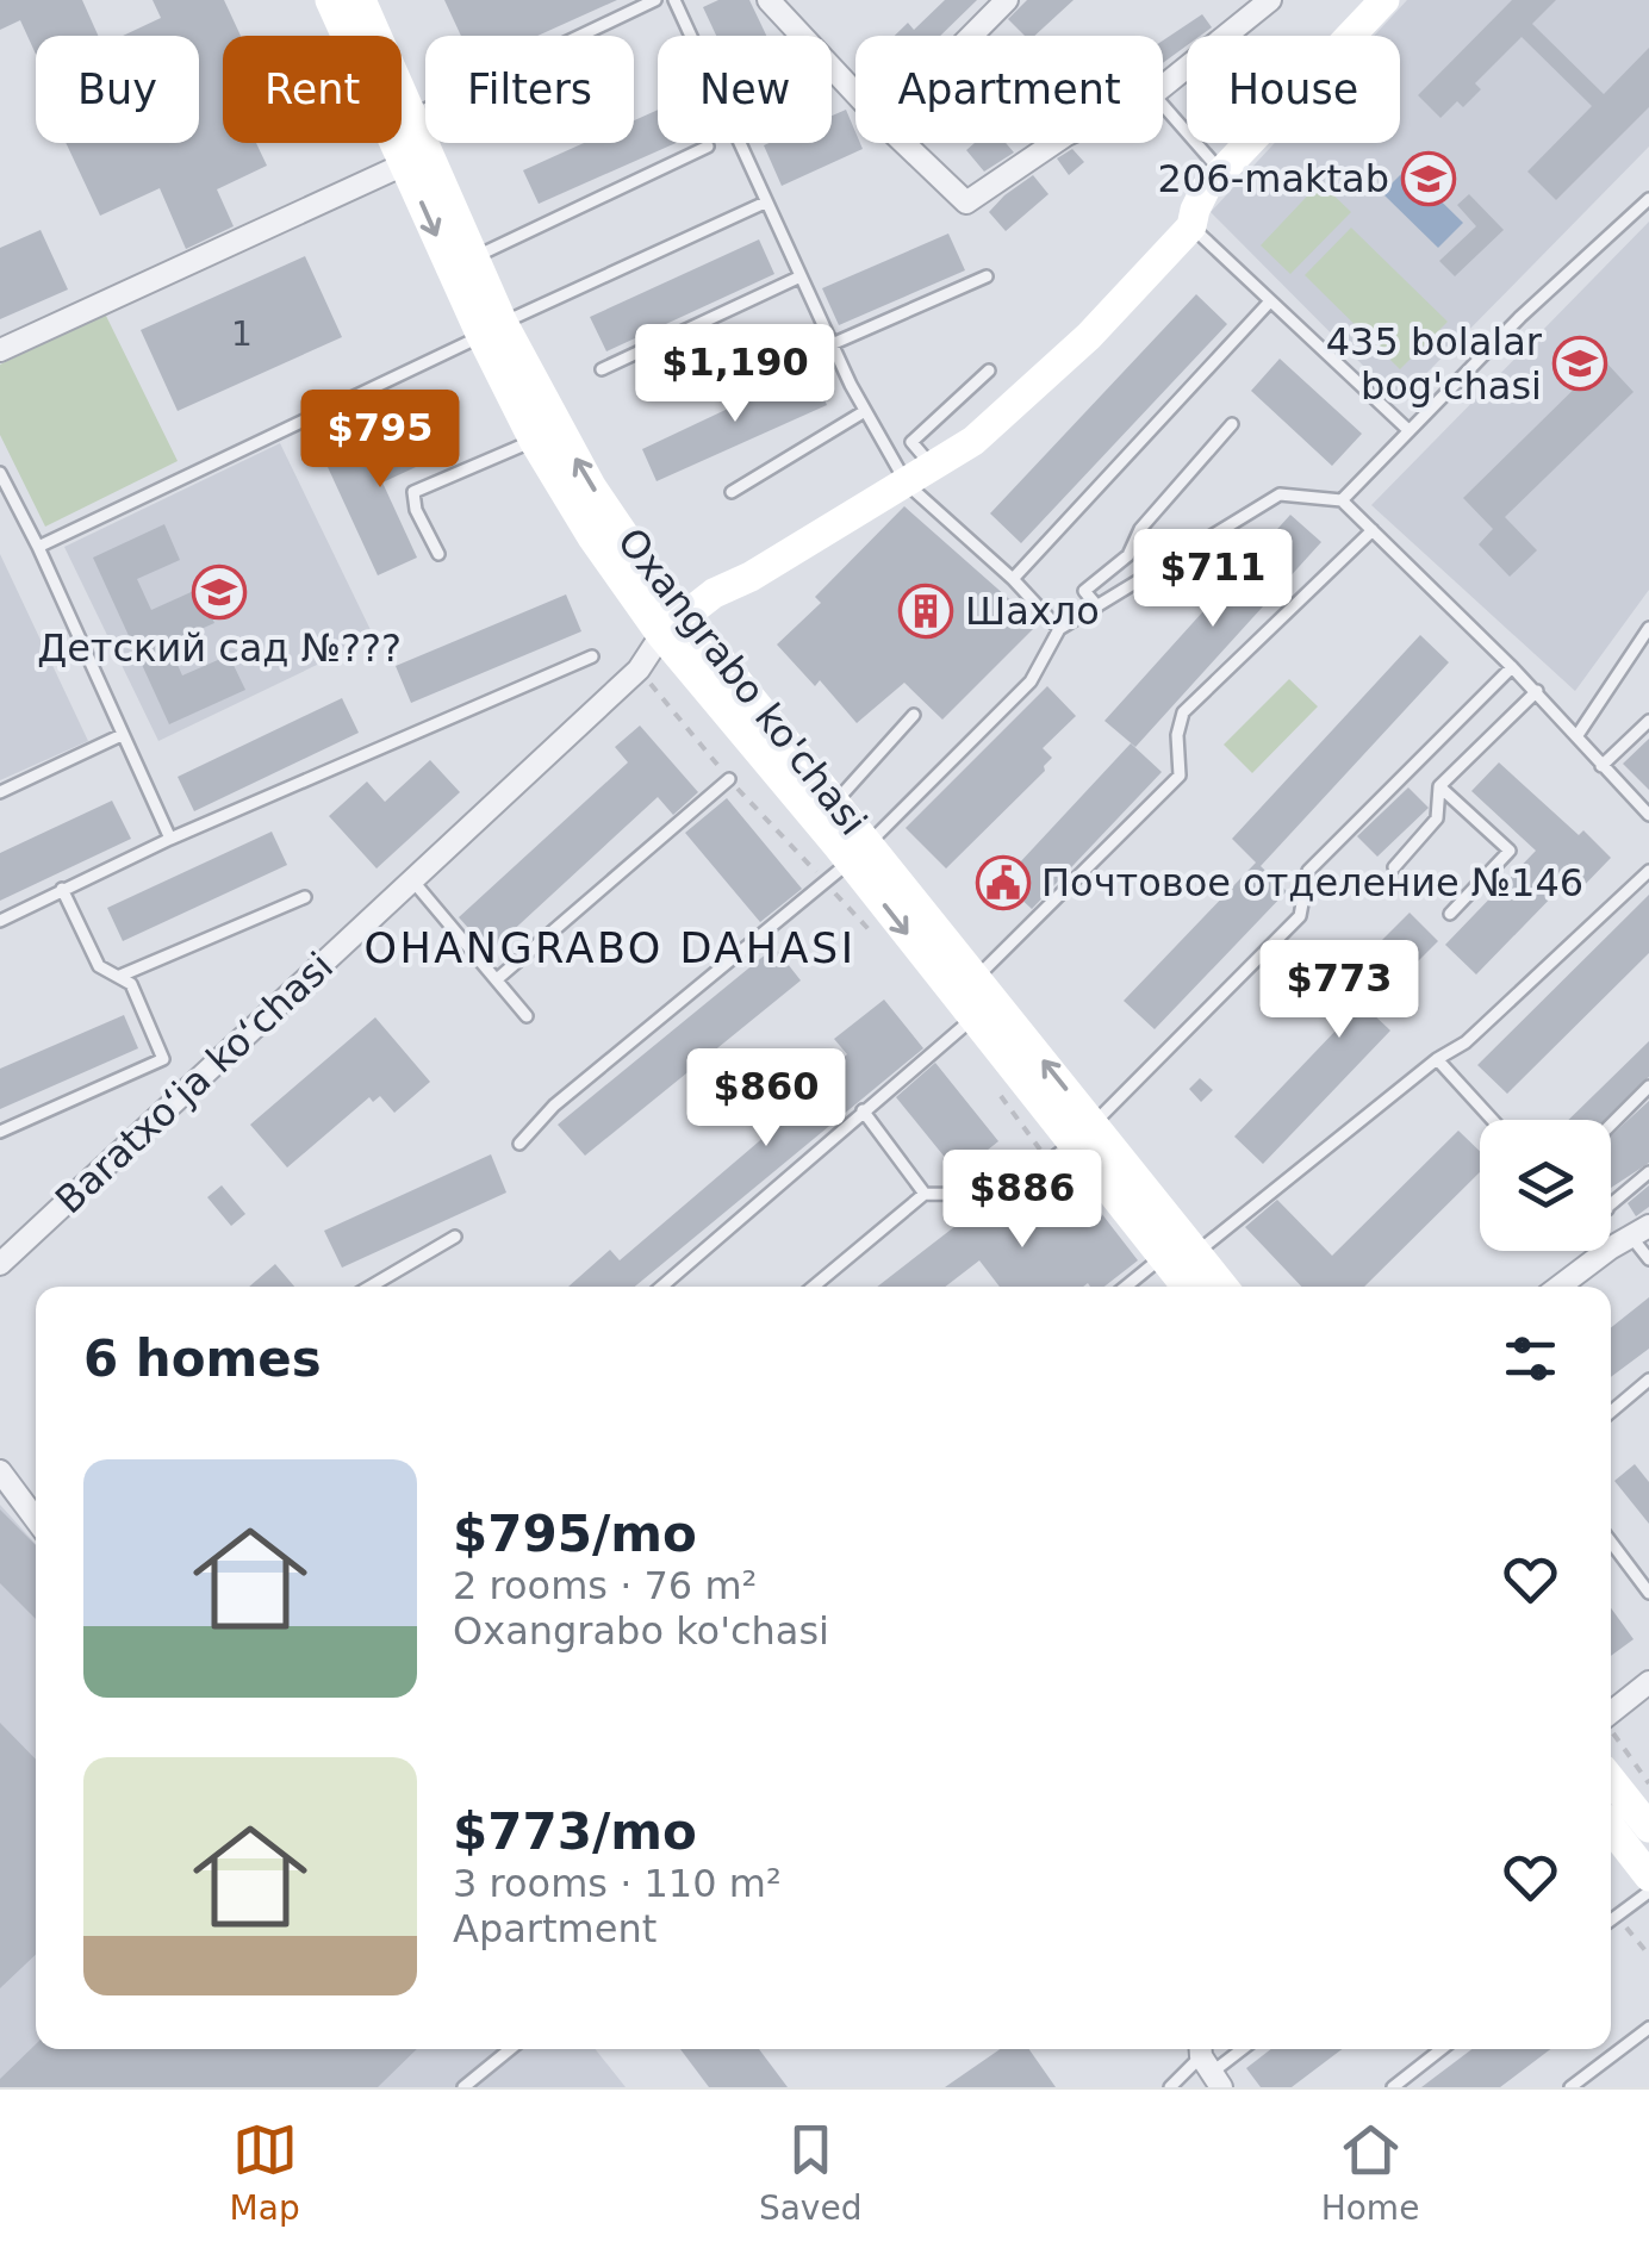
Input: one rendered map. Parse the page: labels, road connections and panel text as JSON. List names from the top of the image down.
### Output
{
  "streets": {
    "main road": ["Oxangrabo ko'chasi", "Baratxoʻja koʻchasi"]
  },
  "crossings": [
    ["Oxangrabo ko'chasi", "Baratxoʻja koʻchasi"]
  ],
  "districts": ["OHANGRABO DAHASI"],
  "places": {
    "school or university": ["206-maktab", "435 bolalar bog'chasi", "Детский сад №???"],
    "building": ["Шахло"],
    "public building": ["Почтовое отделение №146"]
  },
  "house_numbers": ["1"],
  "page": {
    "chip": [
      "Buy",
      "Rent",
      "Filters",
      "New",
      "Apartment",
      "House"
    ],
    "price": [
      "$1,190",
      "$795",
      "$711",
      "$773",
      "$860",
      "$886"
    ],
    "heading": "6 homes",
    "list": [
      {
        "name": "$795/mo",
        "note": "2 rooms · 76 m² · Oxangrabo ko'chasi"
      },
      {
        "name": "$773/mo",
        "note": "3 rooms · 110 m² · Apartment"
      }
    ],
    "tabs": ["Map", "Saved", "Home"]
  }
}
